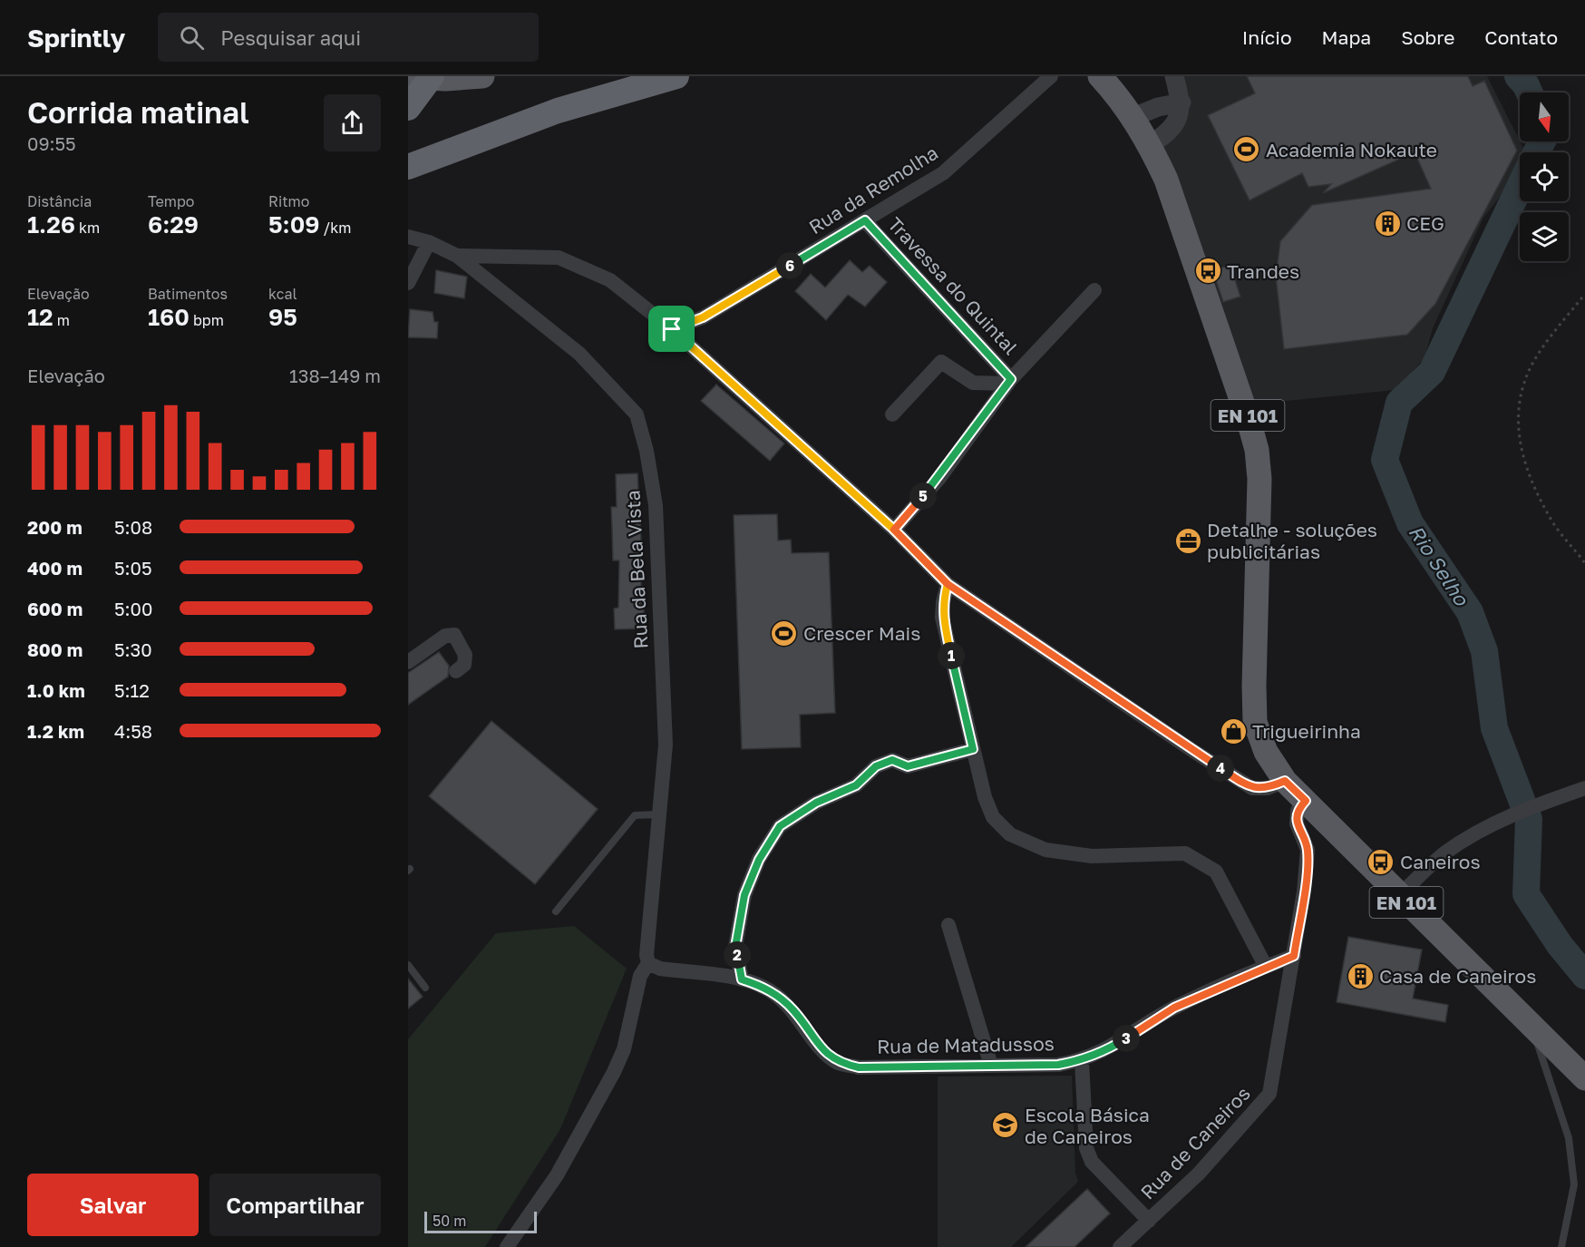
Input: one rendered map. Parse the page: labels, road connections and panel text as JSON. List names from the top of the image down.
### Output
{
  "streets": {
    "main road": ["EN 101"],
    "street": [
      "Rua da Remolha",
      "Travessa do Quintal",
      "Rua da Bela Vista",
      "Rua de Matadussos",
      "Rua de Caneiros"
    ]
  },
  "crossings": [
    ["Rua da Remolha", "Travessa do Quintal"],
    ["EN 101", "Rua de Caneiros"],
    ["Rua da Bela Vista", "Rua de Matadussos"],
    ["Rua de Matadussos", "Rua de Caneiros"]
  ],
  "water": ["Rio Selho"],
  "places": {
    "sports": ["Academia Nokaute", "Crescer Mais"],
    "building": ["CEG", "Casa de Caneiros"],
    "bus stop": ["Trandes", "Caneiros"],
    "office": ["Detalhe - soluções publicitárias"],
    "shop": ["Trigueirinha"],
    "school or university": ["Escola Básica de Caneiros"]
  },
  "scale_bar": "50 m",
  "north": "bottom",
  "page": {
    "header": "Sprintly",
    "search": "Pesquisar aqui",
    "nav": [
      "Início",
      "Mapa",
      "Sobre",
      "Contato"
    ],
    "heading": ["Corrida matinal", "09:55"],
    "stats": [
      ["Distância", "1.26 km"],
      ["Tempo", "6:29"],
      ["Ritmo", "5:09 /km"],
      ["Elevação", "12 m"],
      ["Batimentos", "160 bpm"],
      ["kcal", "95"]
    ],
    "pins": [
      "6",
      "5",
      "1",
      "4",
      "2",
      "3"
    ],
    "chart": ["Elevação", "138–149 m"],
    "list": [
      {
        "name": "200 m",
        "note": "5:08"
      },
      {
        "name": "400 m",
        "note": "5:05"
      },
      {
        "name": "600 m",
        "note": "5:00"
      },
      {
        "name": "800 m",
        "note": "5:30"
      },
      {
        "name": "1.0 km",
        "note": "5:12"
      },
      {
        "name": "1.2 km",
        "note": "4:58"
      }
    ],
    "buttons": ["Salvar", "Compartilhar"],
    "scale": "50 m"
  }
}
